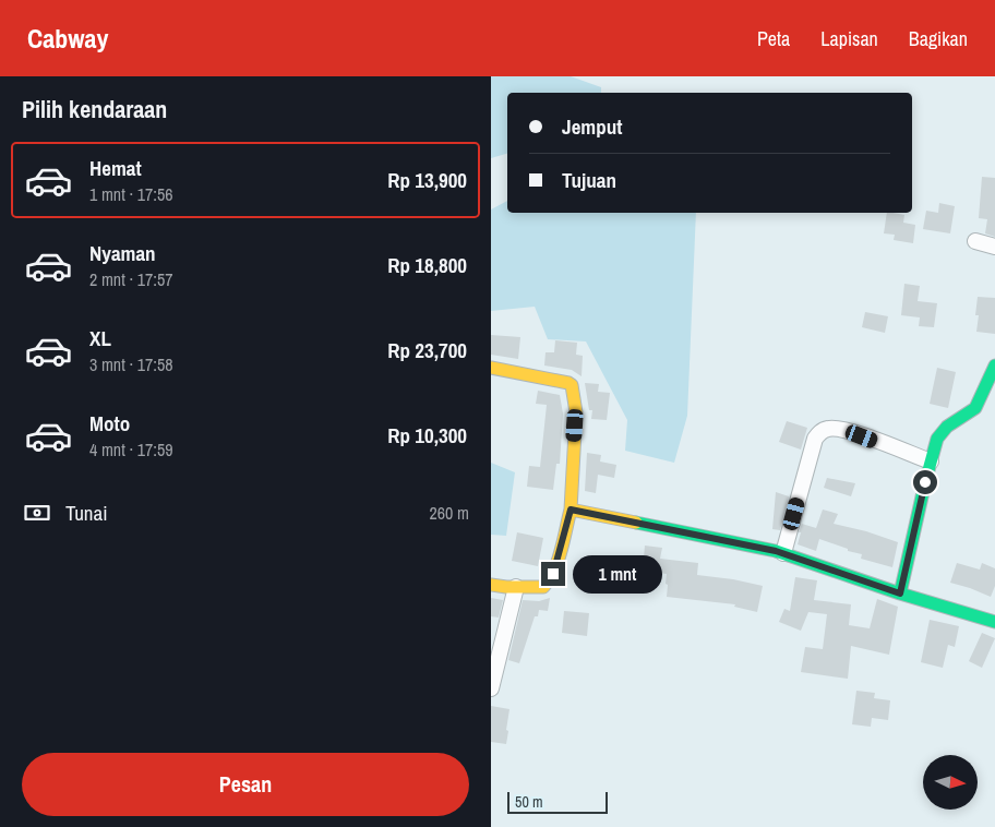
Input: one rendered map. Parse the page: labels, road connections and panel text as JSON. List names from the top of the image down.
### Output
{
  "scale_bar": "50 m",
  "north": "right",
  "page": {
    "header": "Cabway",
    "nav": ["Peta", "Lapisan", "Bagikan"],
    "heading": "Pilih kendaraan",
    "banner": ["Jemput", "Tujuan"],
    "list": [
      {
        "name": "Hemat",
        "note": "1 mnt · 17:56",
        "value": "Rp 13,900"
      },
      {
        "name": "Nyaman",
        "note": "2 mnt · 17:57",
        "value": "Rp 18,800"
      },
      {
        "name": "XL",
        "note": "3 mnt · 17:58",
        "value": "Rp 23,700"
      },
      {
        "name": "Moto",
        "note": "4 mnt · 17:59",
        "value": "Rp 10,300"
      }
    ],
    "pay": ["Tunai", "260 m"],
    "bubble": "1 mnt",
    "buttons": "Pesan",
    "scale": "50 m"
  }
}
